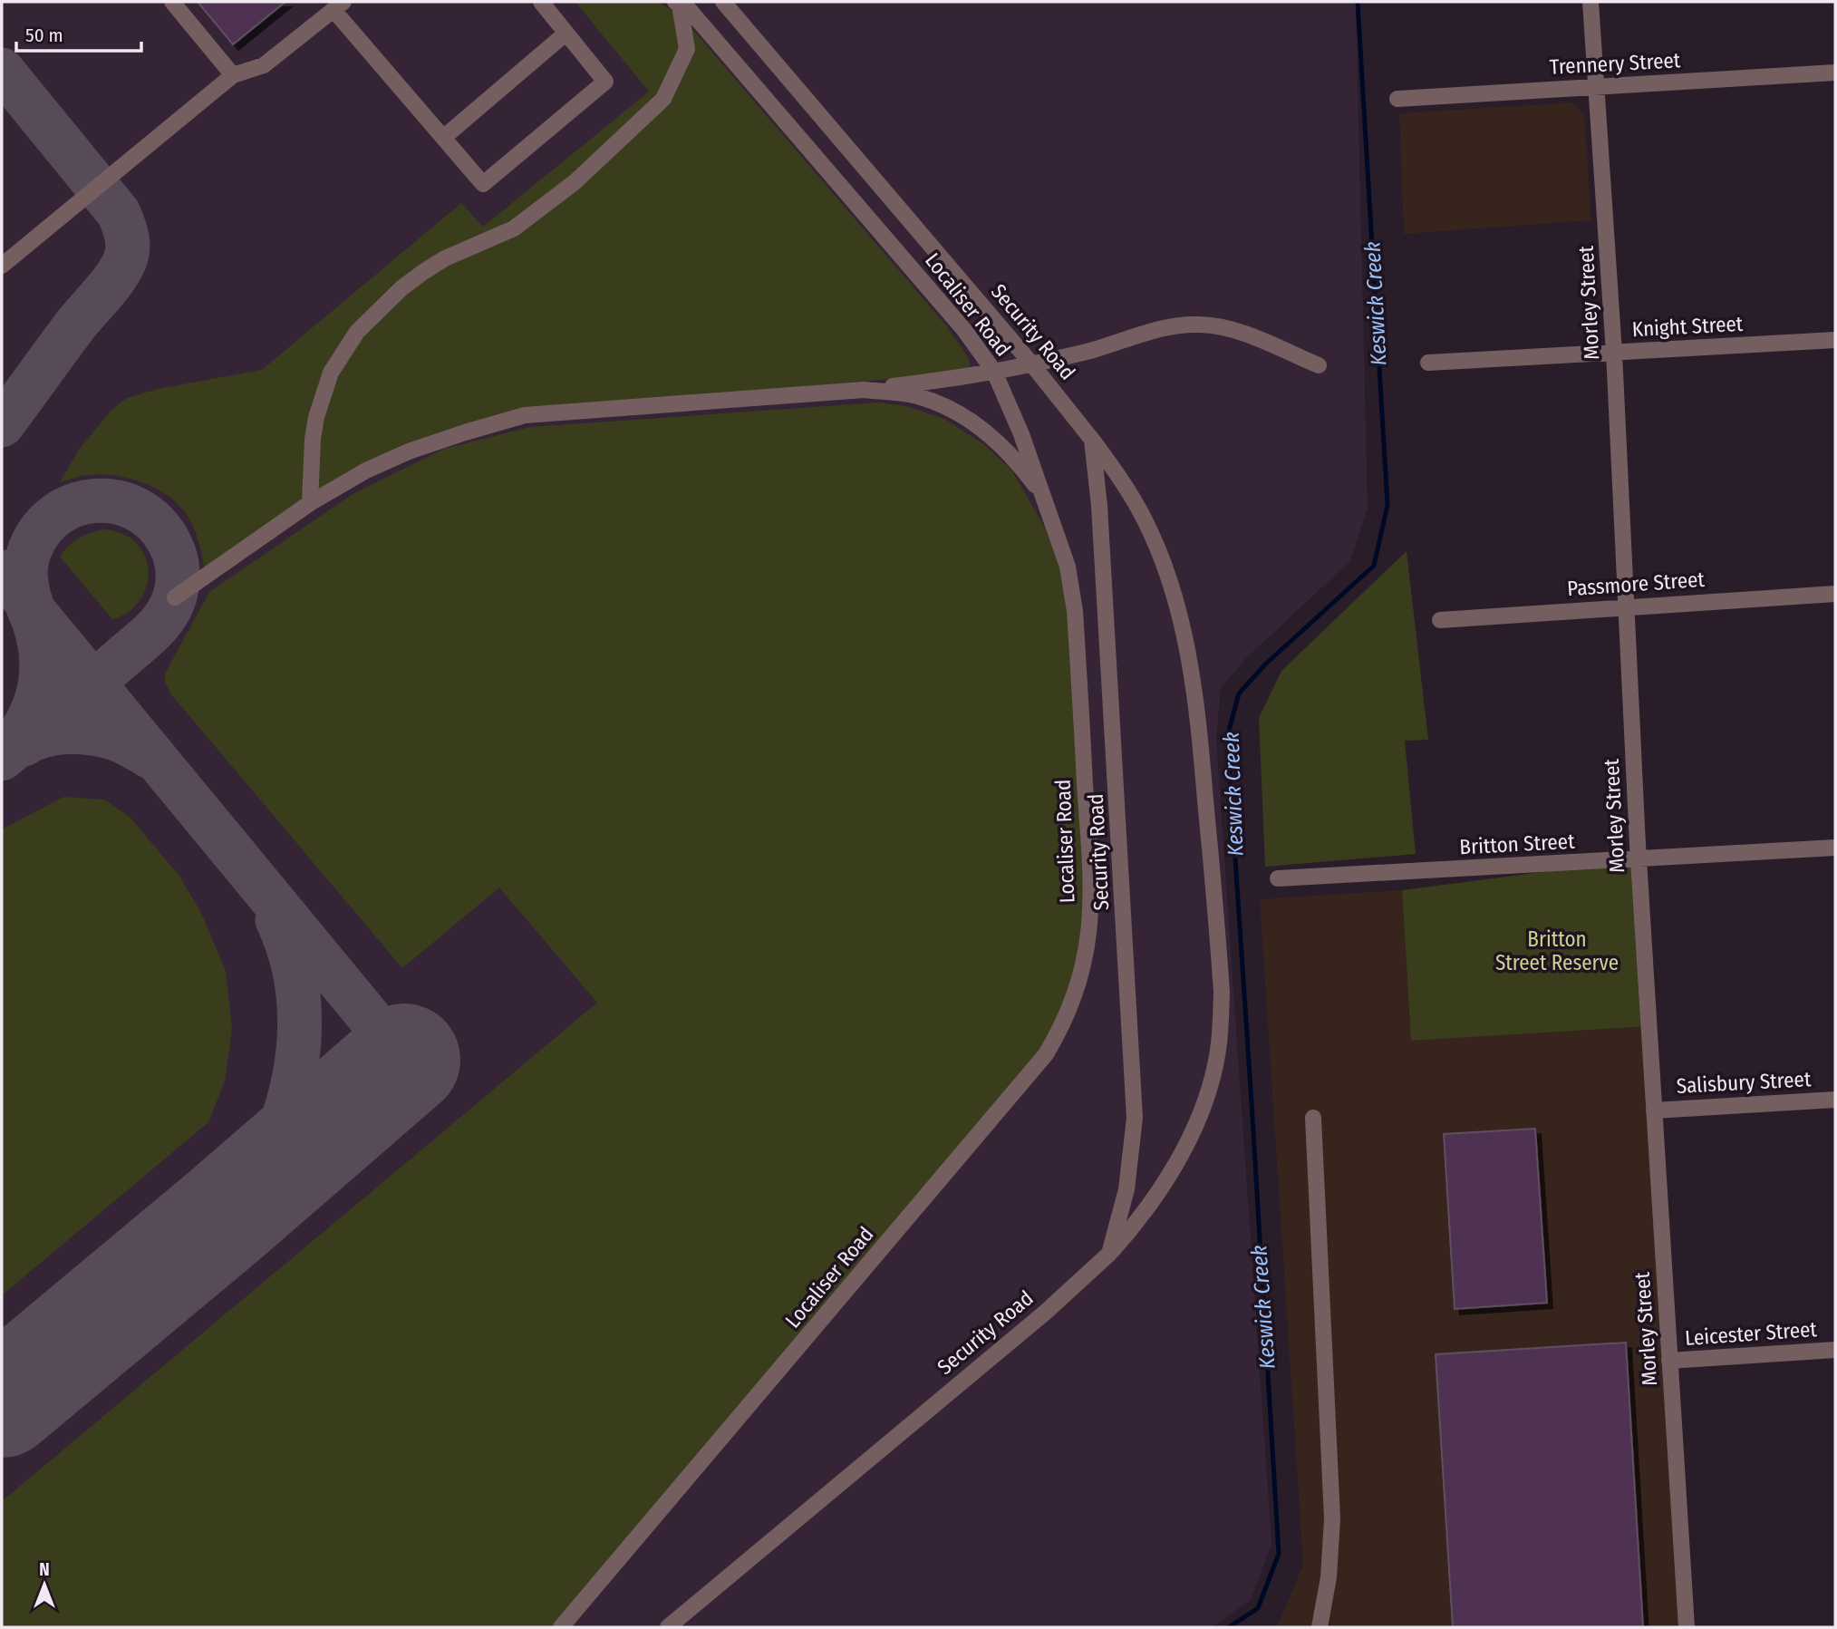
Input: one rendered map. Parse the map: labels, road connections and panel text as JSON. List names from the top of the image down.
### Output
{
  "streets": {
    "street": [
      "Trennery Street",
      "Morley Street",
      "Localiser Road",
      "Knight Street",
      "Security Road",
      "Passmore Street",
      "Britton Street",
      "Salisbury Street",
      "Leicester Street"
    ]
  },
  "crossings": [
    ["Trennery Street", "Morley Street"],
    ["Morley Street", "Knight Street"],
    ["Morley Street", "Passmore Street"],
    ["Morley Street", "Britton Street"],
    ["Morley Street", "Salisbury Street"],
    ["Morley Street", "Leicester Street"]
  ],
  "water": ["Keswick Creek"],
  "parks": ["Britton Street Reserve"],
  "scale_bar": "50 m",
  "north": "top"
}
